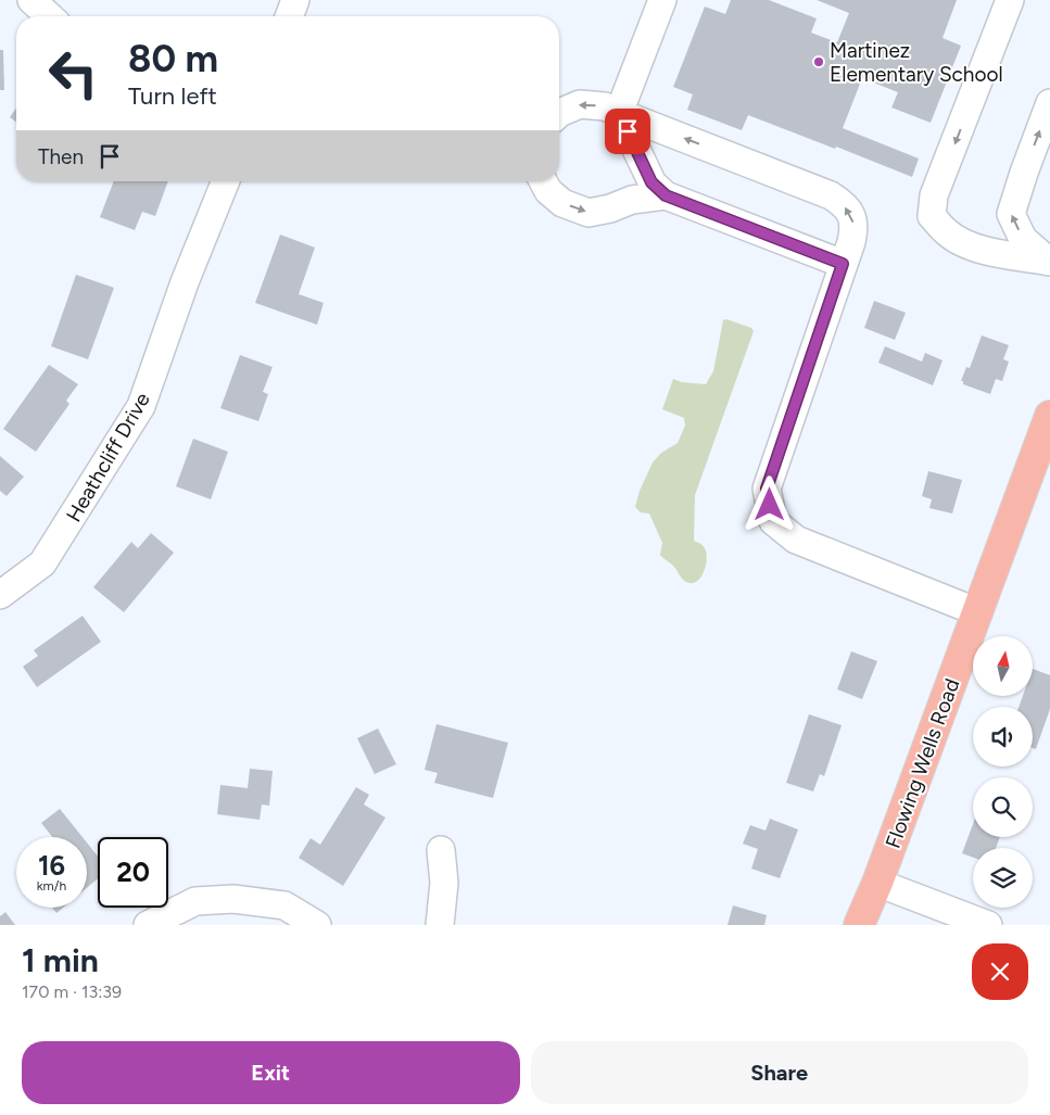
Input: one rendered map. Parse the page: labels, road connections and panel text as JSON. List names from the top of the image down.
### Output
{
  "streets": {
    "main road": ["Flowing Wells Road"],
    "street": ["Heathcliff Drive"]
  },
  "places": ["Martinez Elementary School"],
  "north": "top",
  "page": {
    "turn": ["80 m", "Turn left"],
    "then": "Then",
    "speed": "16 km/h",
    "limit": "20",
    "heading": ["1 min", "170 m · 13:39"],
    "buttons": ["Exit", "Share"]
  }
}
